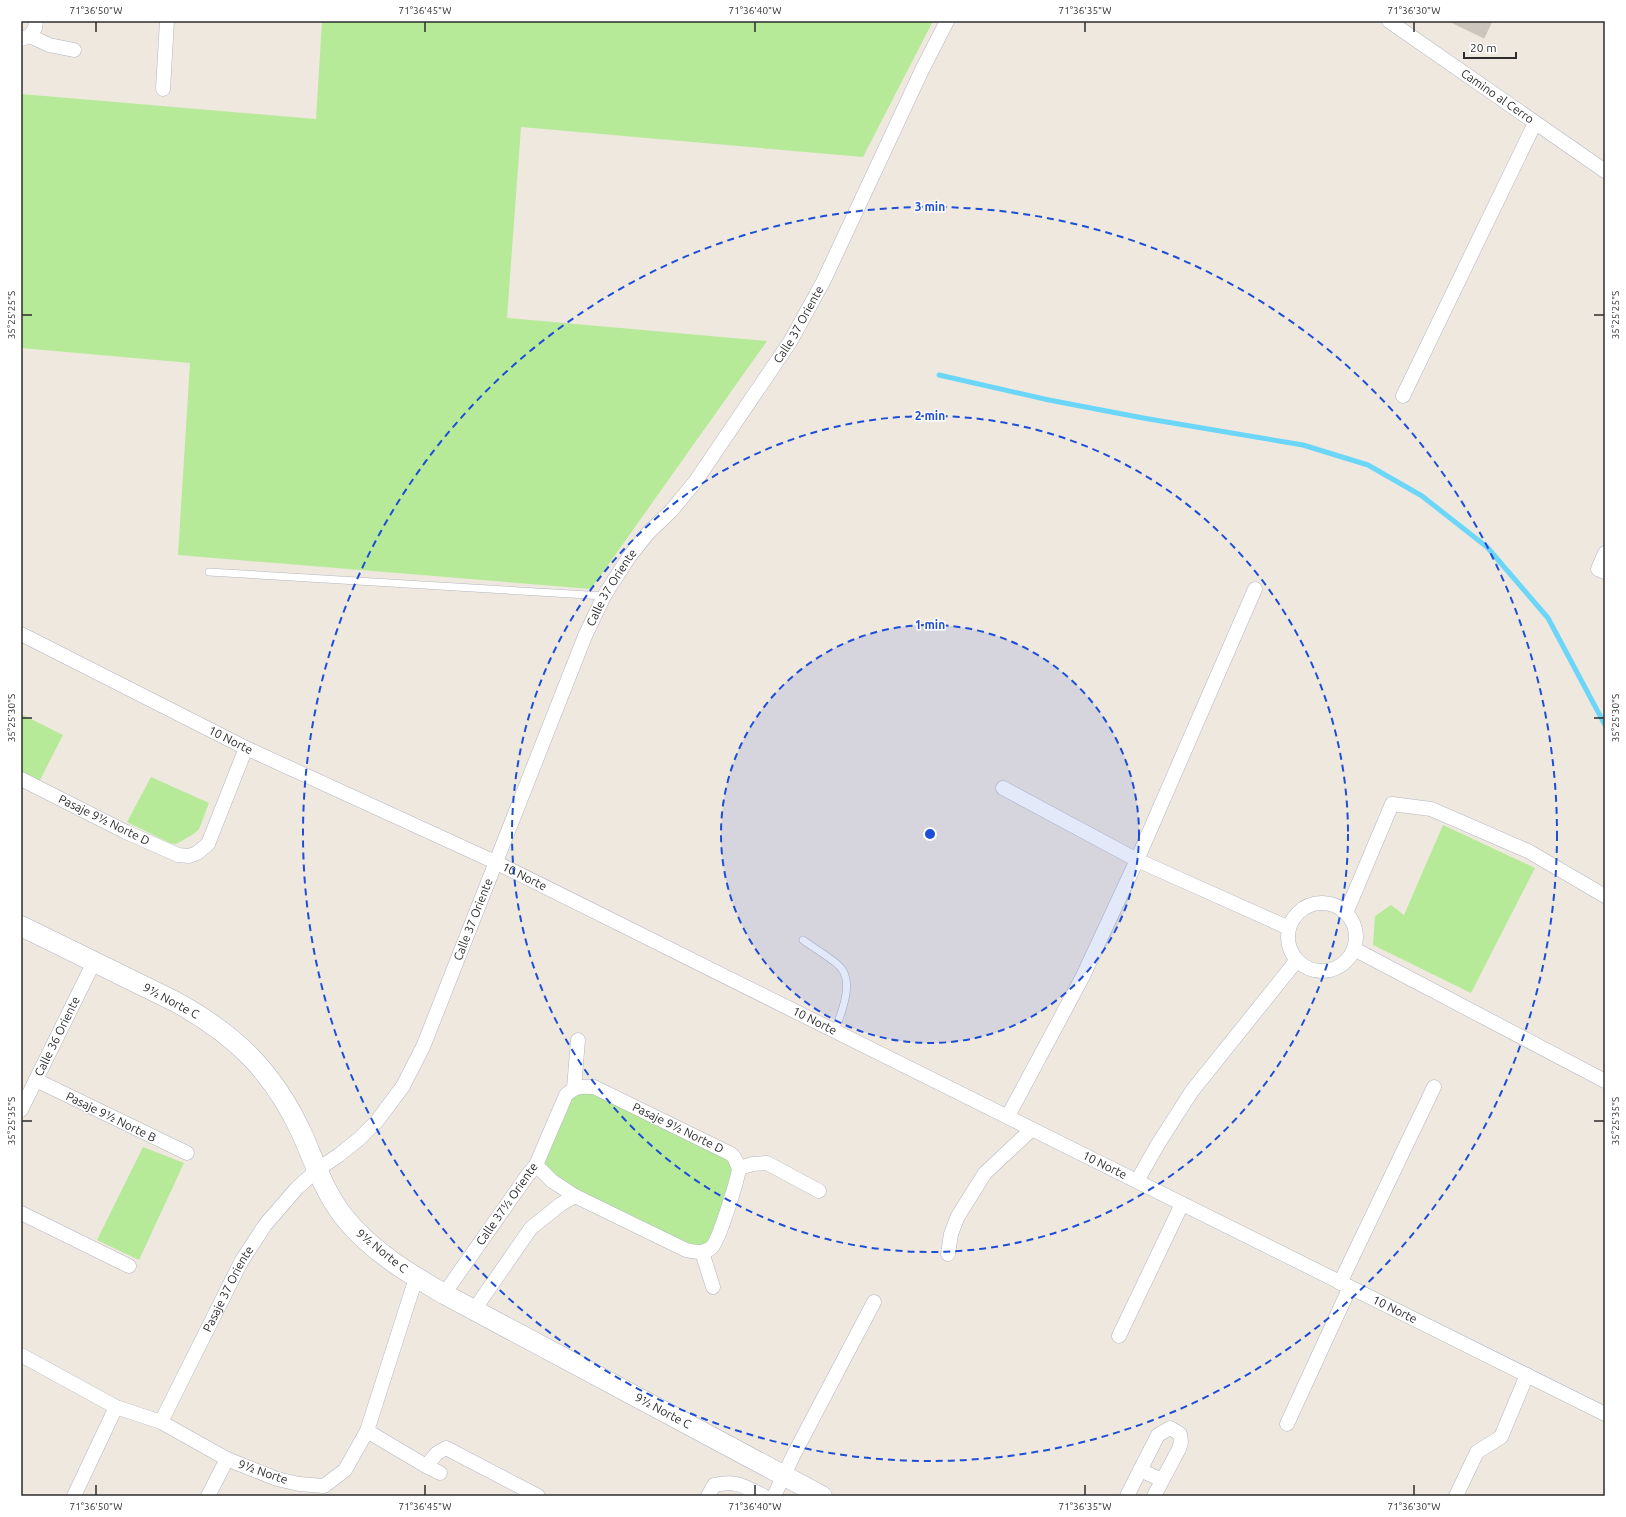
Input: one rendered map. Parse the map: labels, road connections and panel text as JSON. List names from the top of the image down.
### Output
{
  "streets": {
    "street": [
      "Camino al Cerro",
      "Calle 37 Oriente",
      "10 Norte",
      "Pasaje 9½ Norte D",
      "9½ Norte C",
      "Calle 36 Oriente",
      "Pasaje 9½ Norte B",
      "Calle 37½ Oriente",
      "Pasaje 37 Oriente",
      "9½ Norte"
    ]
  },
  "crossings": [
    ["Calle 37 Oriente", "10 Norte"],
    ["Calle 37 Oriente", "9½ Norte C"],
    ["Calle 37 Oriente", "Pasaje 37 Oriente"],
    ["10 Norte", "Pasaje 9½ Norte D"],
    ["Pasaje 9½ Norte D", "Calle 37½ Oriente"],
    ["9½ Norte C", "Calle 36 Oriente"],
    ["9½ Norte C", "Calle 37½ Oriente"],
    ["9½ Norte C", "Pasaje 37 Oriente"],
    ["9½ Norte C", "9½ Norte"],
    ["Calle 36 Oriente", "Pasaje 9½ Norte B"],
    ["Pasaje 37 Oriente", "9½ Norte"]
  ],
  "scale_bar": "20 m",
  "coordinates": [
    "71°36'50\"W",
    "71°36'45\"W",
    "71°36'40\"W",
    "71°36'35\"W",
    "71°36'30\"W",
    "35°25'25\"S",
    "35°25'30\"S",
    "35°25'35\"S"
  ],
  "rings": ["3 min", "2 min", "1 min"]
}
